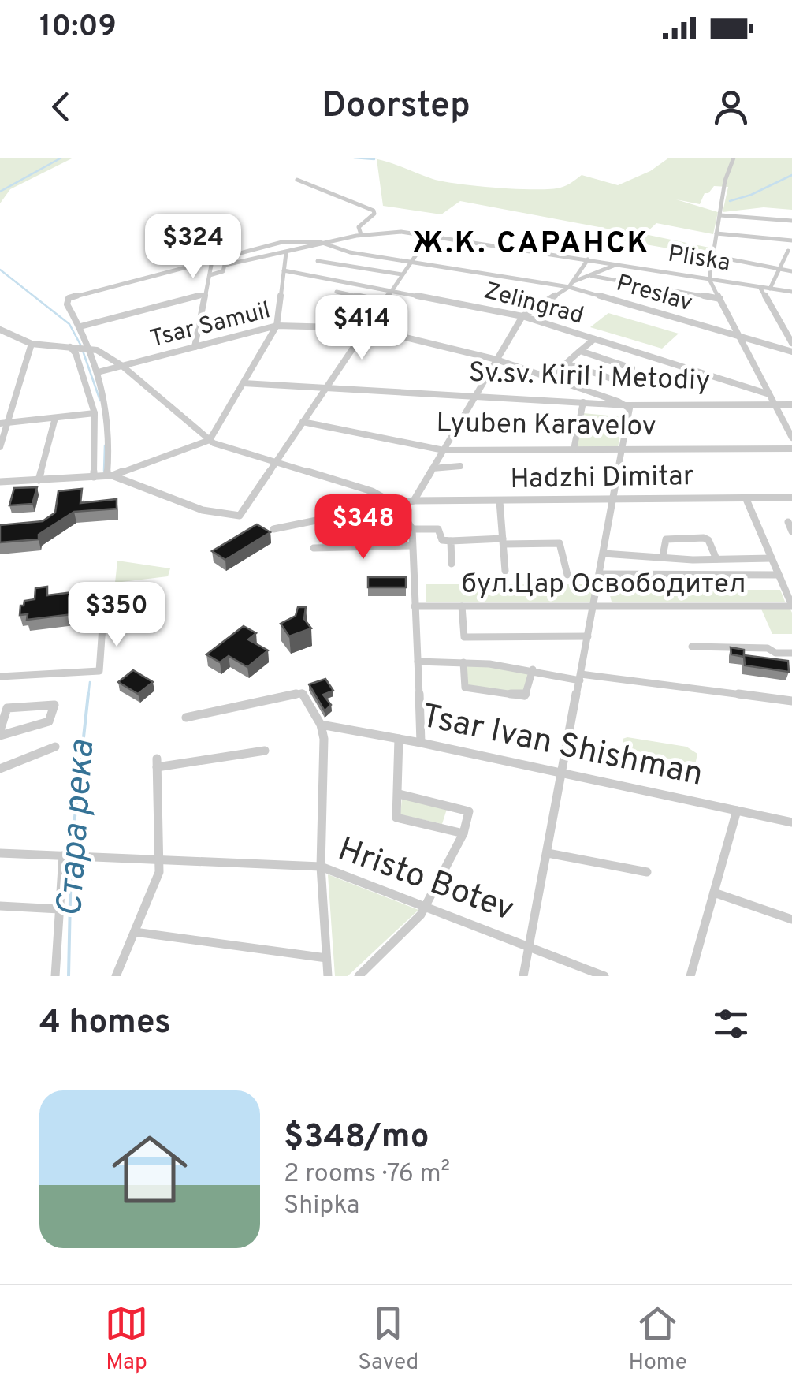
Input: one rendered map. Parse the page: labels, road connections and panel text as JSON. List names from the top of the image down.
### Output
{
  "streets": {
    "street": [
      "Pliska",
      "Preslav",
      "Zelingrad",
      "Tsar Samuil",
      "Sv.sv. Kiril i Metodiy",
      "Lyuben Karavelov",
      "Hadzhi Dimitar",
      "бул.Цар Освободител",
      "Tsar Ivan Shishman",
      "Hristo Botev"
    ]
  },
  "crossings": [
    ["Pliska", "Preslav"],
    ["Tsar Samuil", "Sv.sv. Kiril i Metodiy"]
  ],
  "districts": ["Ж.К. САРАНСК"],
  "water": ["Стара река"],
  "page": {
    "status": "10:09",
    "header": "Doorstep",
    "price": [
      "$324",
      "$414",
      "$348",
      "$350"
    ],
    "heading": "4 homes",
    "list": [
      {
        "name": "$348/mo",
        "note": "2 rooms · 76 m² · Shipka"
      }
    ],
    "tabs": ["Map", "Saved", "Home"]
  }
}
